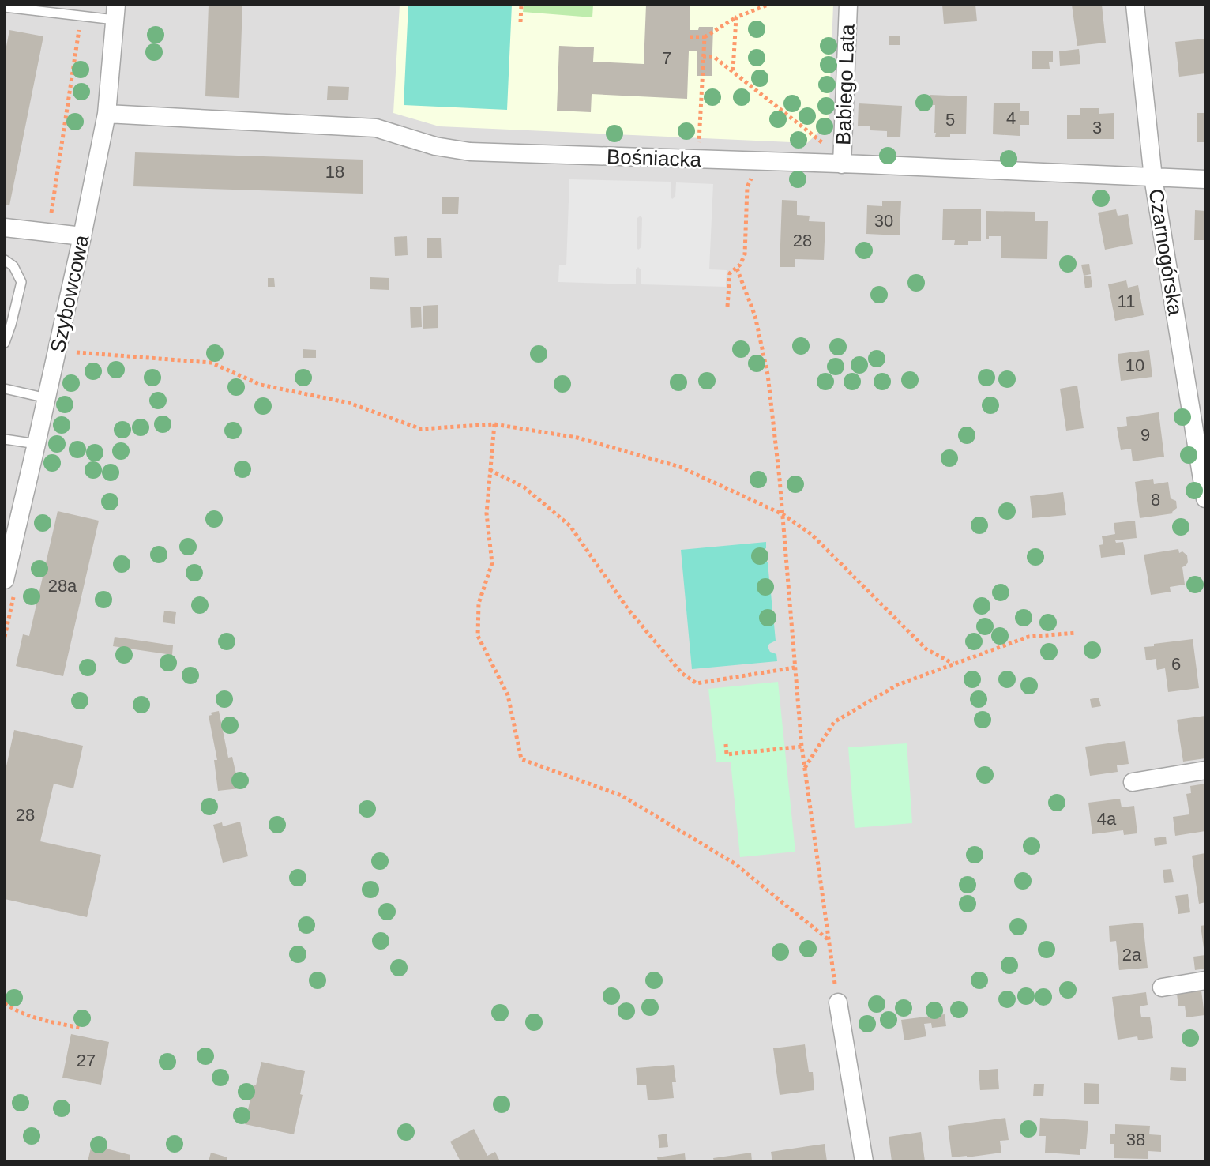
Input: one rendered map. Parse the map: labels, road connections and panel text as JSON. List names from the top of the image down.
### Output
{
  "streets": {
    "street": [
      "Babiego Lata",
      "Bośniacka",
      "Czarnogórska",
      "Szybowcowa"
    ]
  },
  "crossings": [
    ["Babiego Lata", "Bośniacka"],
    ["Bośniacka", "Czarnogórska"],
    ["Bośniacka", "Szybowcowa"]
  ],
  "house_numbers": [
    "7",
    "4",
    "5",
    "3",
    "18",
    "30",
    "28",
    "11",
    "10",
    "9",
    "8",
    "28a",
    "6",
    "28",
    "4a",
    "2a",
    "27",
    "38"
  ]
}
